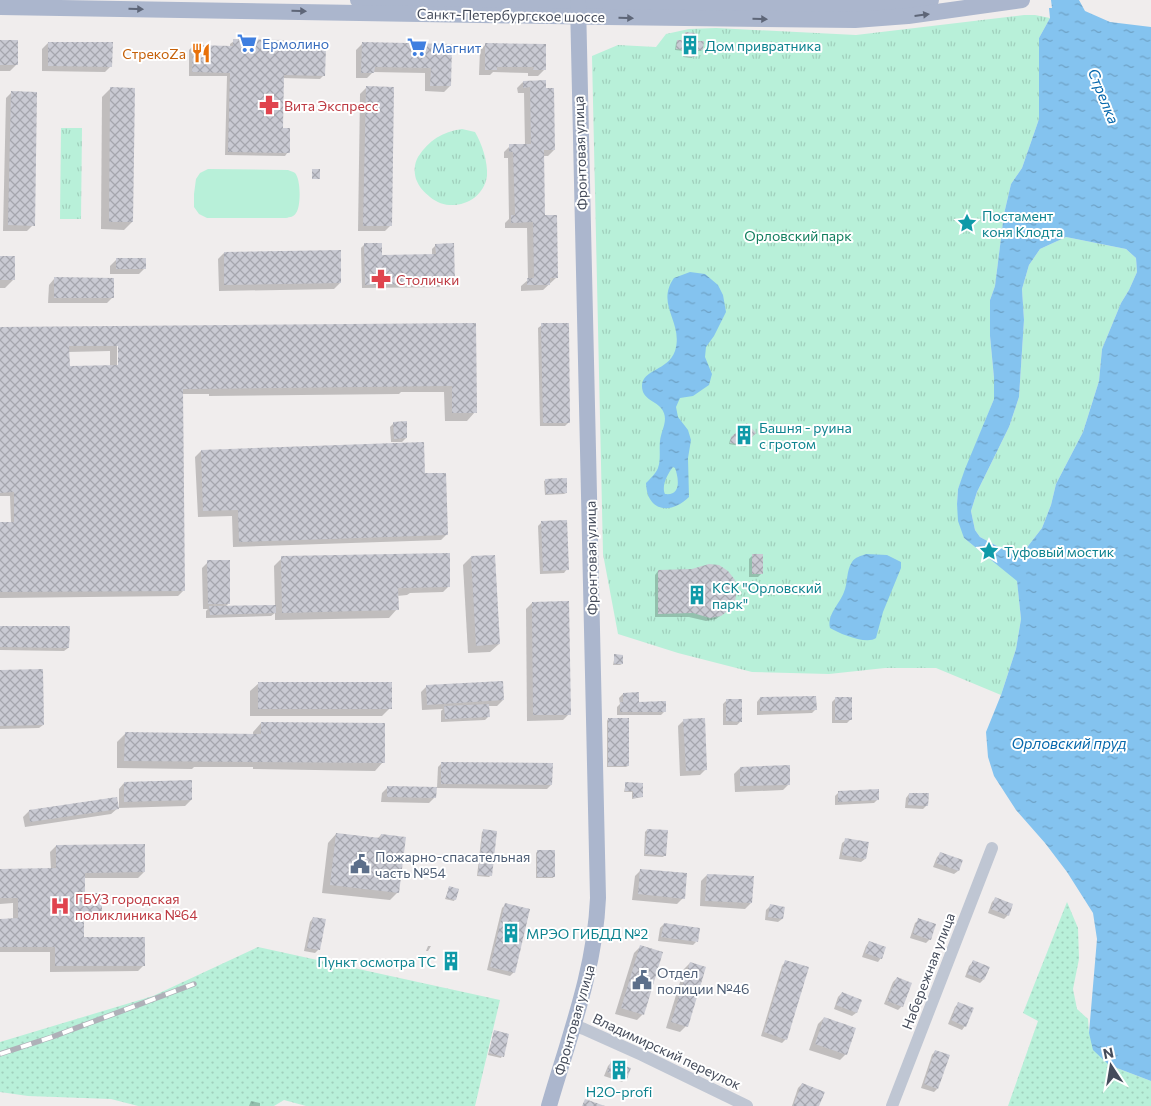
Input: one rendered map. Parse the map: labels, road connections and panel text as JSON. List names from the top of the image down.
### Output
{
  "streets": {
    "main road": ["Санкт-Петербургское шоссе", "Фронтовая улица"],
    "street": ["Набережная улица", "Владимирский переулок"]
  },
  "crossings": [
    ["Санкт-Петербургское шоссе", "Фронтовая улица"],
    ["Фронтовая улица", "Владимирский переулок"]
  ],
  "water": ["Стрелка", "Орловский пруд"],
  "parks": ["Орловский парк"],
  "places": {
    "supermarket": ["Ермолино", "Магнит"],
    "building": [
      "Дом привратника",
      "Башня - руина с гротом",
      "КСК \"Орловский парк\"",
      "МРЭО ГИБДД №2",
      "Пункт осмотра ТС",
      "H2O-profi"
    ],
    "restaurant": ["СтрекоZа"],
    "pharmacy": ["Вита Экспресс", "Столички"],
    "place": ["Постамент коня Клодта", "Туфовый мостик"],
    "public building": ["Пожарно-спасательная часть №54", "Отдел полиции №46"],
    "hospital": ["ГБУЗ городская поликлиника №64"]
  },
  "north": "top"
}
